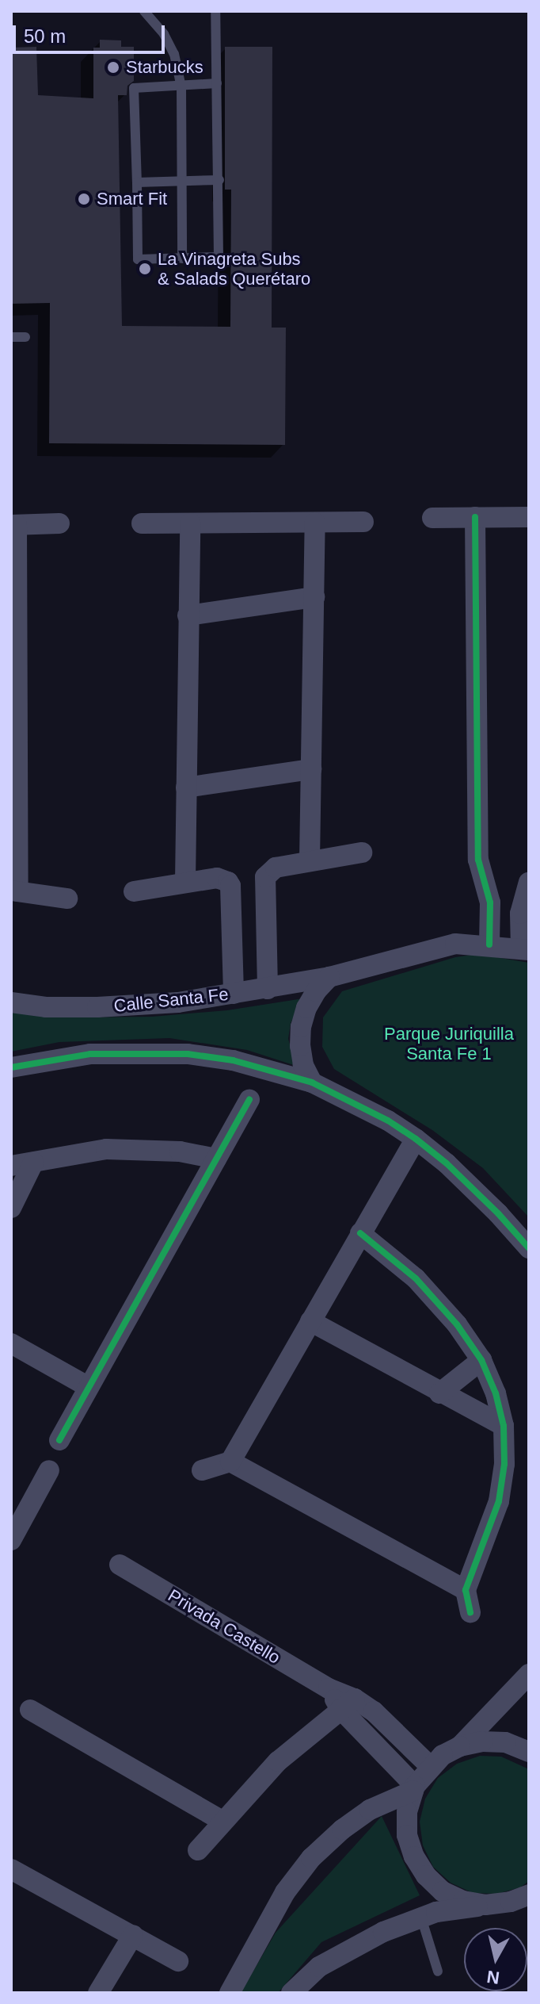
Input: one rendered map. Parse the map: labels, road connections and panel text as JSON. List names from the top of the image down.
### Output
{
  "streets": {
    "street": ["Calle Santa Fe", "Privada Castello"]
  },
  "parks": ["Parque Juriquilla Santa Fe 1"],
  "places": ["Starbucks", "Smart Fit", "La Vinagreta Subs & Salads Querétaro"],
  "scale_bar": "50 m",
  "north": "bottom"
}
